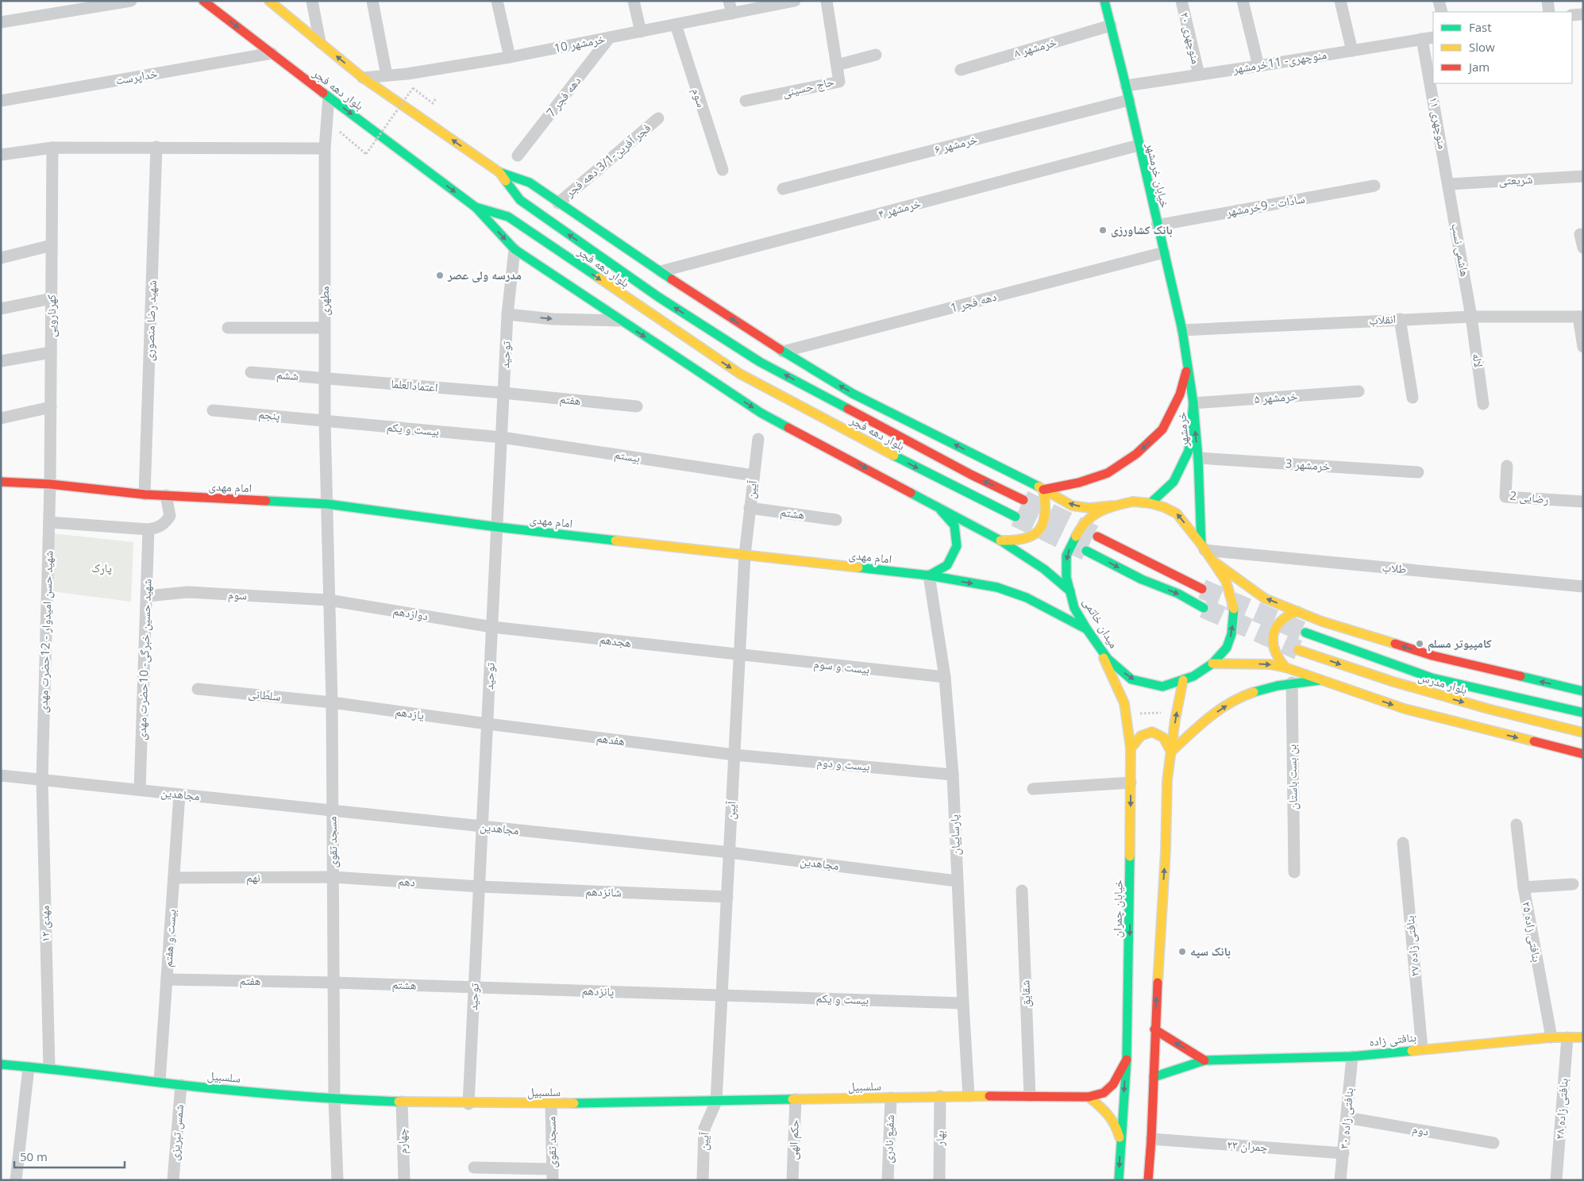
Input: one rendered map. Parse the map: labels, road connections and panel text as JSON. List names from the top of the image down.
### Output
{
  "streets": {
    "main road": [
      "بلوار دهه فجر",
      "خیابان خرمشهر",
      "خرمشهر",
      "امام مهدی",
      "میدان خاتمی",
      "بلوار مدرس",
      "خیابان چمران",
      "بنافتی زاده",
      "سلسبیل"
    ],
    "street": [
      "منوچهری ۲۰",
      "خرمشهر 10",
      "خرمشهر ۸",
      "منوچهری- 11خرمشهر",
      "خداپرست",
      "حاج حسینی",
      "دهه فجر 7",
      "سوم",
      "منوچهری ۱۱",
      "خرمشهر ۶",
      "فجر آفرین-3/1 دهه فجر",
      "شریعتی",
      "سادات - 9خرمشهر",
      "خرمشهر ۴",
      "هاشمی نسب",
      "مطهری",
      "دهه فجر 1",
      "کهرنارویی",
      "انقلاب",
      "شهید رضا منصوری",
      "توحید",
      "لاله",
      "ششم",
      "اعتمادالعلما",
      "خرمشهر ۵",
      "هفتم",
      "پنجم",
      "بیست و یکم",
      "بیستم",
      "خرمشهر 3",
      "آیین",
      "رضایی 2",
      "هشتم",
      "طلاب",
      "دوازدهم",
      "شهید حسن امیدوار - 12حضرت مهدی",
      "هجدهم",
      "شهید حسین خبرگی- 10حضرت مهدی",
      "بیست و سوم",
      "سلطانی",
      "یازدهم",
      "هفدهم",
      "بیست و دوم",
      "بن بست باستان",
      "مجاهدین",
      "پارساییان",
      "مسجد تقوی",
      "نهم",
      "دهم",
      "شانزدهم",
      "مهدی ۱۲",
      "بنافتی زاده ۲۵",
      "بیست و هفتم",
      "بنافتی زاده ۲۷",
      "پانزدهم",
      "شقایق",
      "بنافتی زاده ۲۸",
      "بنافتی زاده ۳۰",
      "دوم",
      "شمس تبریزی",
      "بهار",
      "شفیع نادری",
      "حکم الهی",
      "چهارم",
      "چمران ۲۳"
    ]
  },
  "crossings": [
    ["منوچهری ۲۰", "منوچهری- 11خرمشهر"],
    ["خرمشهر 10", "بلوار دهه فجر"],
    ["خرمشهر 10", "دهه فجر 7"],
    ["خرمشهر 10", "سوم"],
    ["خرمشهر ۸", "خیابان خرمشهر"],
    ["منوچهری- 11خرمشهر", "منوچهری ۱۱"],
    ["منوچهری- 11خرمشهر", "خیابان خرمشهر"],
    ["خداپرست", "بلوار دهه فجر"],
    ["بلوار دهه فجر", "مطهری"],
    ["سوم", "دوازدهم"],
    ["سوم", "شهید حسین خبرگی- 10حضرت مهدی"],
    ["سوم", "مسجد تقوی"],
    ["منوچهری ۱۱", "شریعتی"],
    ["منوچهری ۱۱", "هاشمی نسب"],
    ["خرمشهر ۶", "خیابان خرمشهر"],
    ["خیابان خرمشهر", "سادات - 9خرمشهر"],
    ["خیابان خرمشهر", "خرمشهر ۴"],
    ["خیابان خرمشهر", "دهه فجر 1"],
    ["خیابان خرمشهر", "انقلاب"],
    ["خیابان خرمشهر", "خرمشهر ۵"],
    ["خیابان خرمشهر", "خرمشهر"],
    ["شریعتی", "هاشمی نسب"],
    ["هاشمی نسب", "انقلاب"],
    ["هاشمی نسب", "لاله"],
    ["مطهری", "ششم"],
    ["مطهری", "اعتمادالعلما"],
    ["مطهری", "پنجم"],
    ["مطهری", "بیست و یکم"],
    ["مطهری", "امام مهدی"],
    ["مطهری", "مسجد تقوی"],
    ["کهرنارویی", "امام مهدی"],
    ["کهرنارویی", "شهید حسن امیدوار - 12حضرت مهدی"],
    ["انقلاب", "لاله"],
    ["شهید رضا منصوری", "امام مهدی"],
    ["توحید", "اعتمادالعلما"],
    ["توحید", "هفتم"],
    ["توحید", "بیست و یکم"],
    ["توحید", "بیستم"],
    ["توحید", "امام مهدی"],
    ["توحید", "هشتم"],
    ["توحید", "دوازدهم"],
    ["توحید", "هجدهم"],
    ["توحید", "یازدهم"],
    ["توحید", "هفدهم"],
    ["توحید", "مجاهدین"],
    ["توحید", "دهم"],
    ["توحید", "شانزدهم"],
    ["توحید", "پانزدهم"],
    ["توحید", "سلسبیل"],
    ["ششم", "اعتمادالعلما"],
    ["اعتمادالعلما", "هفتم"],
    ["خرمشهر ۵", "خرمشهر"],
    ["هفتم", "هشتم"],
    ["هفتم", "مسجد تقوی"],
    ["هفتم", "بیست و هفتم"],
    ["پنجم", "بیست و یکم"],
    ["بیست و یکم", "بیستم"],
    ["بیست و یکم", "آیین"],
    ["بیست و یکم", "پارساییان"],
    ["بیست و یکم", "پانزدهم"],
    ["خرمشهر", "خرمشهر 3"],
    ["خرمشهر", "طلاب"],
    ["خرمشهر", "میدان خاتمی"],
    ["بیستم", "آیین"],
    ["امام مهدی", "آیین"],
    ["امام مهدی", "میدان خاتمی"],
    ["امام مهدی", "شهید حسن امیدوار - 12حضرت مهدی"],
    ["امام مهدی", "پارساییان"],
    ["امام مهدی", "مسجد تقوی"],
    ["آیین", "هشتم"],
    ["آیین", "هجدهم"],
    ["آیین", "بیست و سوم"],
    ["آیین", "هفدهم"],
    ["آیین", "بیست و دوم"],
    ["آیین", "مجاهدین"],
    ["آیین", "شانزدهم"],
    ["آیین", "پانزدهم"],
    ["آیین", "سلسبیل"],
    ["هشتم", "مسجد تقوی"],
    ["هشتم", "پانزدهم"],
    ["طلاب", "میدان خاتمی"],
    ["دوازدهم", "هجدهم"],
    ["دوازدهم", "مسجد تقوی"],
    ["میدان خاتمی", "خیابان چمران"],
    ["شهید حسن امیدوار - 12حضرت مهدی", "مجاهدین"],
    ["شهید حسن امیدوار - 12حضرت مهدی", "مهدی ۱۲"],
    ["هجدهم", "بیست و سوم"],
    ["شهید حسین خبرگی- 10حضرت مهدی", "مجاهدین"],
    ["بیست و سوم", "پارساییان"],
    ["سلطانی", "یازدهم"],
    ["سلطانی", "مسجد تقوی"],
    ["یازدهم", "هفدهم"],
    ["یازدهم", "مسجد تقوی"],
    ["هفدهم", "بیست و دوم"],
    ["بیست و دوم", "پارساییان"],
    ["مجاهدین", "پارساییان"],
    ["مجاهدین", "مسجد تقوی"],
    ["مجاهدین", "مهدی ۱۲"],
    ["مجاهدین", "بیست و هفتم"],
    ["پارساییان", "سلسبیل"],
    ["مسجد تقوی", "نهم"],
    ["مسجد تقوی", "دهم"],
    ["مسجد تقوی", "سلسبیل"],
    ["نهم", "دهم"],
    ["نهم", "بیست و هفتم"],
    ["دهم", "شانزدهم"],
    ["خیابان چمران", "سلسبیل"],
    ["مهدی ۱۲", "سلسبیل"],
    ["بنافتی زاده ۲۵", "بنافتی زاده"],
    ["بیست و هفتم", "سلسبیل"],
    ["بنافتی زاده ۲۷", "بنافتی زاده"],
    ["شقایق", "سلسبیل"],
    ["بنافتی زاده", "بنافتی زاده ۲۸"],
    ["بنافتی زاده", "بنافتی زاده ۳۰"],
    ["سلسبیل", "شمس تبریزی"],
    ["سلسبیل", "بهار"],
    ["سلسبیل", "شفیع نادری"],
    ["سلسبیل", "حکم الهی"],
    ["سلسبیل", "چهارم"],
    ["بنافتی زاده ۳۰", "دوم"],
    ["بنافتی زاده ۳۰", "چمران ۲۳"]
  ],
  "parks": ["پارک"],
  "places": [
    "بانک کشاورزی",
    "مدرسه ولی عصر",
    "کامپیوتر مسلم",
    "بانک سپه"
  ],
  "legend": ["Fast", "Slow", "Jam"],
  "scale_bar": "50 m"
}
